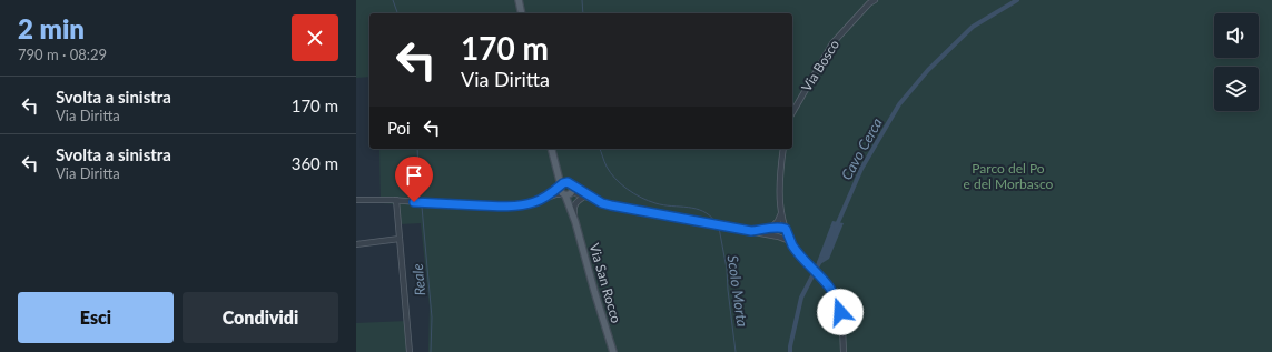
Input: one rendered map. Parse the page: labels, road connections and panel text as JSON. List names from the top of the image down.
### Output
{
  "streets": {
    "main road": ["Via San Rocco"],
    "street": ["Via Bosco"]
  },
  "water": ["Cavo Cerca", "Reale", "Scolo Morta"],
  "parks": ["Parco del Po e del Morbasco"],
  "page": {
    "heading": ["2 min", "790 m · 08:29"],
    "turn": ["170 m", "Via Diritta"],
    "list": [
      {
        "name": "Svolta a sinistra",
        "note": "Via Diritta",
        "value": "170 m"
      },
      {
        "name": "Svolta a sinistra",
        "note": "Via Diritta",
        "value": "360 m"
      }
    ],
    "then": "Poi",
    "buttons": ["Esci", "Condividi"]
  }
}
